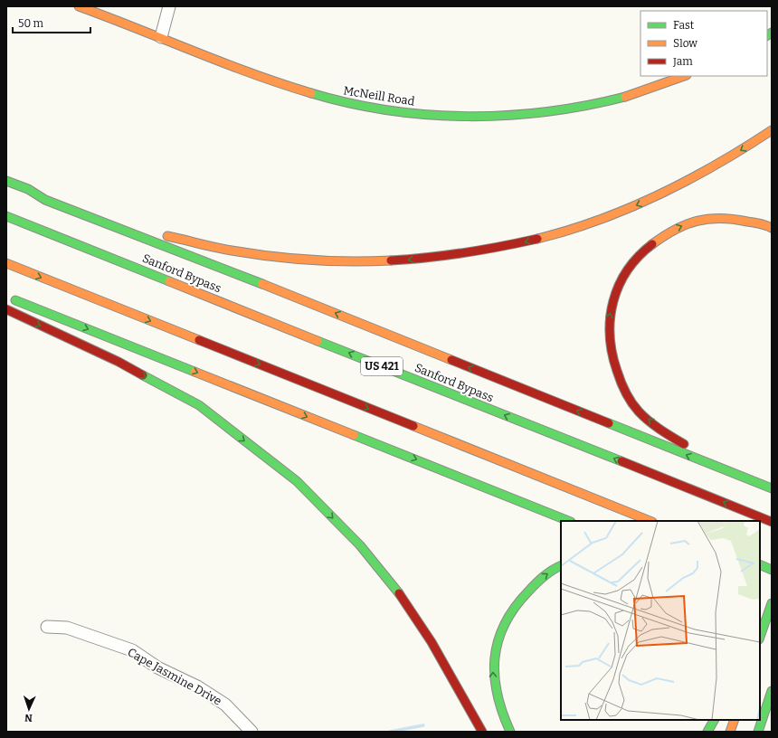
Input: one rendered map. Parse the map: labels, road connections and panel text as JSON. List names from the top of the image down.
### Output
{
  "streets": {
    "main road": ["McNeill Road", "Sanford Bypass", "US 421"],
    "street": ["Cape Jasmine Drive"]
  },
  "legend": ["Fast", "Slow", "Jam"],
  "scale_bar": "50 m",
  "north": "bottom"
}
